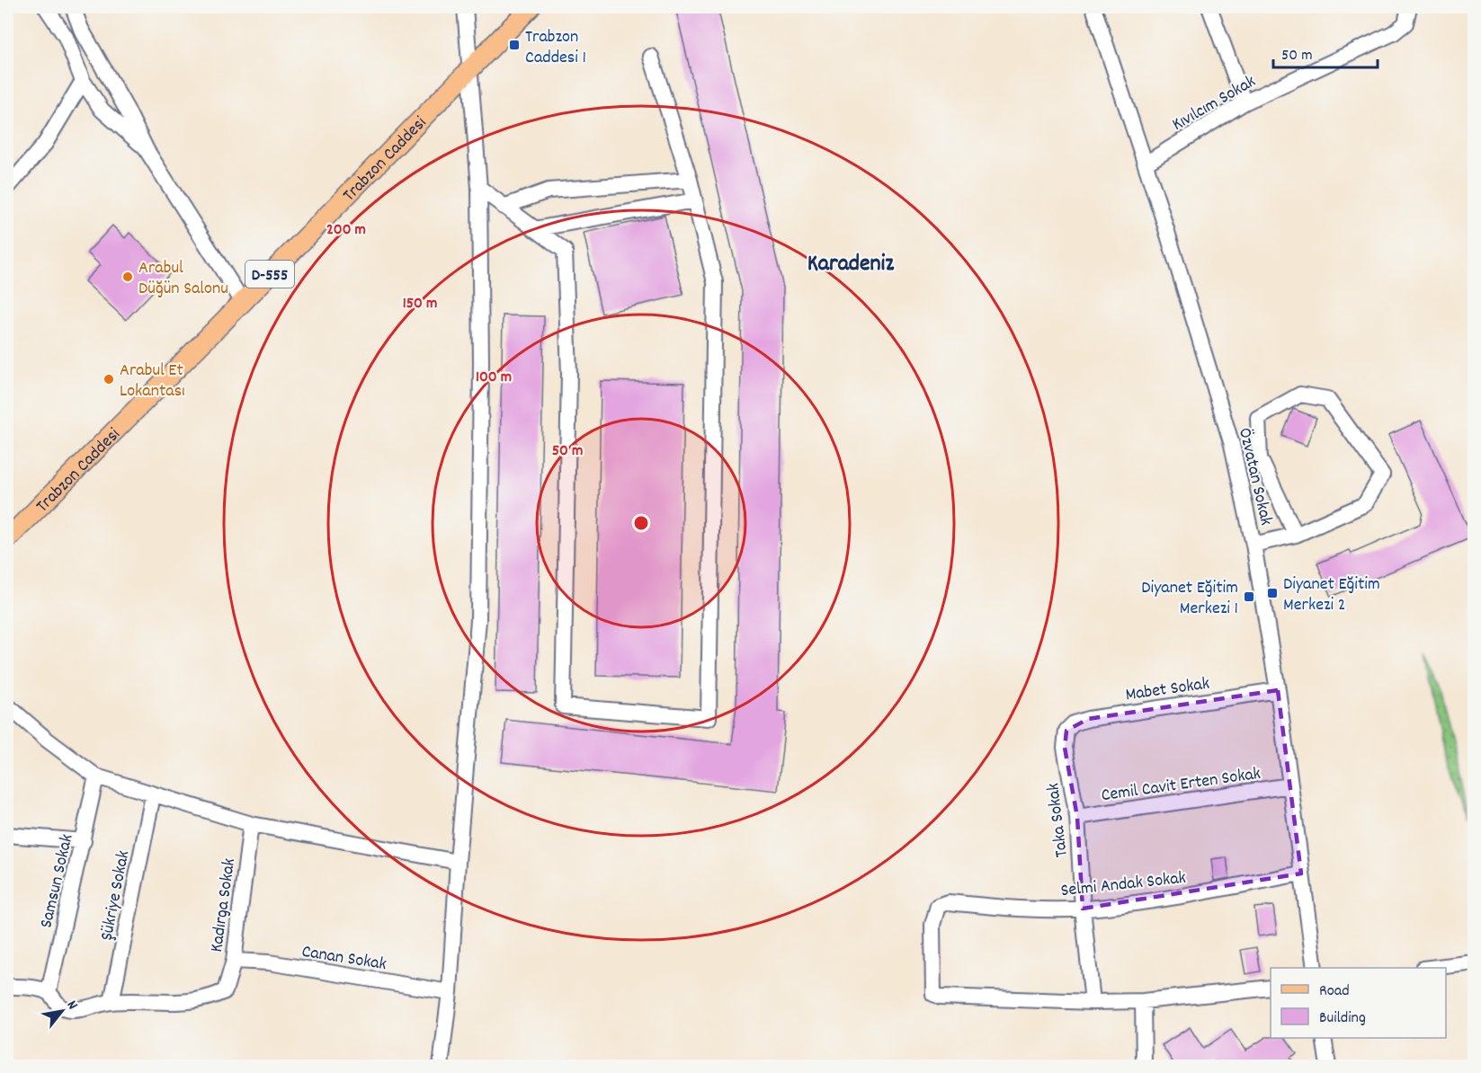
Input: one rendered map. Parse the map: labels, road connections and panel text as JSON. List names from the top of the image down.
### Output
{
  "streets": {
    "main road": ["Trabzon Caddesi", "D-555"],
    "street": [
      "Kıvılcım Sokak",
      "Özvatan Sokak",
      "Mabet Sokak",
      "Cemil Cavit Erten Sokak",
      "Taka Sokak",
      "Samsun Sokak",
      "Selmi Andak Sokak",
      "Şükriye Sokak",
      "Kadırga Sokak",
      "Canan Sokak"
    ]
  },
  "crossings": [
    ["Kıvılcım Sokak", "Özvatan Sokak"],
    ["Özvatan Sokak", "Mabet Sokak"],
    ["Özvatan Sokak", "Cemil Cavit Erten Sokak"],
    ["Özvatan Sokak", "Selmi Andak Sokak"],
    ["Mabet Sokak", "Taka Sokak"],
    ["Cemil Cavit Erten Sokak", "Taka Sokak"],
    ["Taka Sokak", "Selmi Andak Sokak"],
    ["Şükriye Sokak", "Kadırga Sokak"],
    ["Kadırga Sokak", "Canan Sokak"]
  ],
  "districts": ["Karadeniz"],
  "places": {
    "transit": ["Trabzon Caddesi 1", "Diyanet Eğitim Merkezi 2", "Diyanet Eğitim Merkezi 1"],
    "other": ["Arabul Düğün Salonu", "Arabul Et Lokantası"]
  },
  "legend": ["Road", "Building"],
  "scale_bar": "50 m",
  "north": "top right",
  "rings": [
    "200 m",
    "150 m",
    "100 m",
    "50 m"
  ]
}
